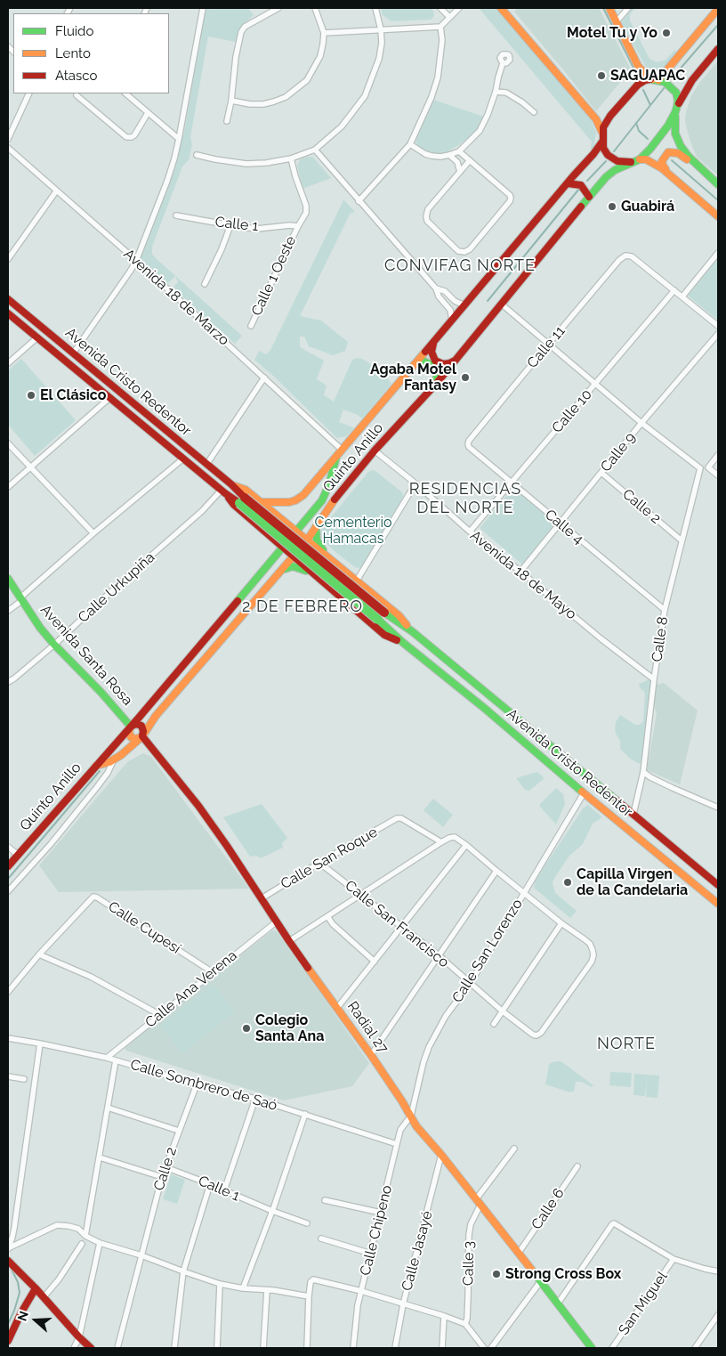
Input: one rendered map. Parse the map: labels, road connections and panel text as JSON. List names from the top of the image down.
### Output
{
  "streets": {
    "main road": [
      "Avenida Cristo Redentor",
      "Quinto Anillo",
      "Avenida Santa Rosa",
      "Radial 27"
    ],
    "street": [
      "Calle 1",
      "Calle 1 Oeste",
      "Avenida 18 de Marzo",
      "Calle 11",
      "Calle 10",
      "Calle 9",
      "Calle 2",
      "Calle 4",
      "Avenida 18 de Mayo",
      "Calle Urkupiña",
      "Calle 8",
      "Calle San Roque",
      "Calle San Francisco",
      "Calle Cupesí",
      "Calle San Lorenzo",
      "Calle Ana Verena",
      "Calle Sombrero de Saó",
      "Calle 6",
      "Calle Chipeno",
      "Calle Jasayé",
      "Calle 3",
      "San Miguel"
    ]
  },
  "crossings": [
    ["Calle 1", "Calle 1 Oeste"],
    ["Calle 1", "Calle 2"],
    ["Avenida 18 de Marzo", "Quinto Anillo"],
    ["Calle 11", "Calle 10"],
    ["Calle 11", "Calle 4"],
    ["Avenida Cristo Redentor", "Quinto Anillo"],
    ["Avenida Cristo Redentor", "Calle Urkupiña"],
    ["Avenida Cristo Redentor", "Calle 8"],
    ["Avenida Cristo Redentor", "Calle San Lorenzo"],
    ["Calle 10", "Calle 4"],
    ["Calle 10", "Avenida 18 de Mayo"],
    ["Calle 9", "Calle 2"],
    ["Calle 9", "Calle 4"],
    ["Calle 9", "Avenida 18 de Mayo"],
    ["Quinto Anillo", "Avenida 18 de Mayo"],
    ["Quinto Anillo", "Avenida Santa Rosa"],
    ["Quinto Anillo", "Radial 27"],
    ["Calle 2", "Calle 8"],
    ["Calle 2", "Calle Sombrero de Saó"],
    ["Calle 4", "Calle 8"],
    ["Avenida 18 de Mayo", "Calle 8"],
    ["Calle Urkupiña", "Avenida Santa Rosa"],
    ["Avenida Santa Rosa", "Radial 27"],
    ["Calle San Roque", "Calle San Francisco"],
    ["Calle San Roque", "Radial 27"],
    ["Calle San Francisco", "Calle San Lorenzo"],
    ["Calle Cupesí", "Calle Ana Verena"],
    ["Calle San Lorenzo", "Radial 27"],
    ["Calle San Lorenzo", "Calle Chipeno"],
    ["Calle Ana Verena", "Radial 27"],
    ["Calle Ana Verena", "Calle Sombrero de Saó"],
    ["Radial 27", "Calle 6"],
    ["Radial 27", "Calle Chipeno"],
    ["Radial 27", "Calle Jasayé"],
    ["Radial 27", "Calle 3"],
    ["Calle Sombrero de Saó", "Calle Chipeno"]
  ],
  "districts": [
    "CONVIFAG NORTE",
    "RESIDENCIAS DEL NORTE",
    "2 DE FEBRERO",
    "NORTE"
  ],
  "parks": ["Cementerio Hamacas"],
  "places": [
    "Motel Tu y Yo",
    "SAGUAPAC",
    "Guabirá",
    "Agaba Motel Fantasy",
    "El Clásico",
    "Capilla Virgen de la Candelaria",
    "Colegio Santa Ana",
    "Strong Cross Box"
  ],
  "legend": ["Fluido", "Lento", "Atasco"],
  "north": "left"
}
